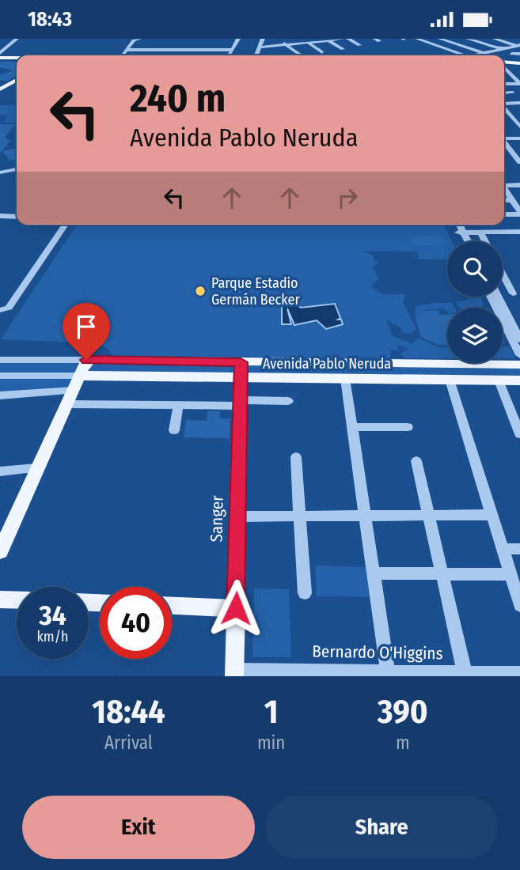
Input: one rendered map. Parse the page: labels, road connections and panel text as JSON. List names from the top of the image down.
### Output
{
  "streets": {
    "main road": ["Avenida Pablo Neruda", "Sanger"],
    "street": ["Bernardo O'Higgins"]
  },
  "crossings": [
    ["Avenida Pablo Neruda", "Sanger"],
    ["Sanger", "Bernardo O'Higgins"]
  ],
  "places": ["Parque Estadio Germán Becker"],
  "page": {
    "status": "18:43",
    "turn": ["240 m", "Avenida Pablo Neruda"],
    "speed": "34 km/h",
    "limit": "40",
    "eta": [
      "18:44",
      "Arrival",
      "1",
      "min",
      "390",
      "m"
    ],
    "buttons": ["Exit", "Share"]
  }
}
